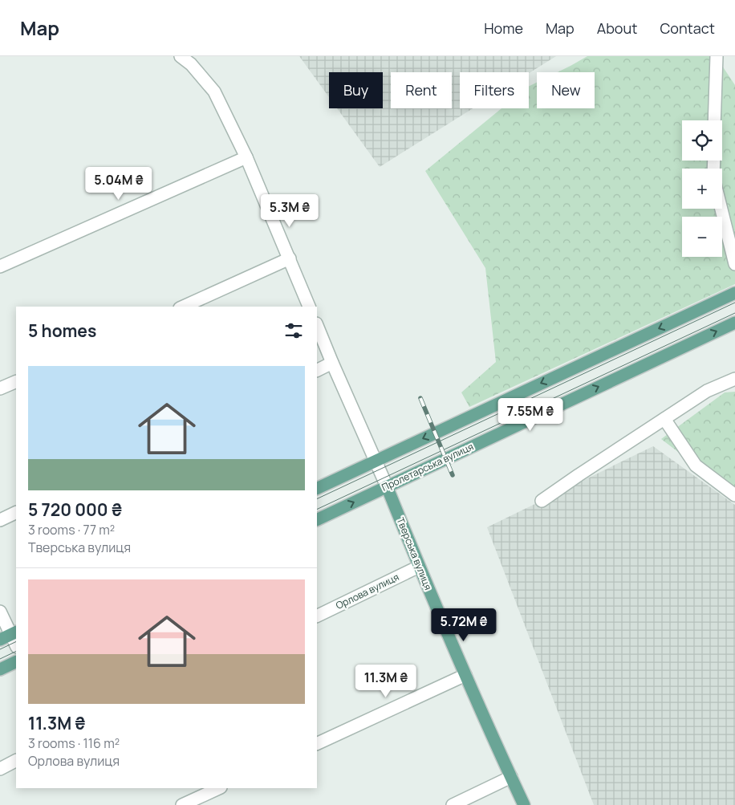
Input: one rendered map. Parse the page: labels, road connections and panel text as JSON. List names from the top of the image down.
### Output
{
  "streets": {
    "main road": ["Пролетарська вулиця", "Тверська вулиця"],
    "street": ["Орлова вулиця"]
  },
  "crossings": [
    ["Пролетарська вулиця", "Тверська вулиця"],
    ["Тверська вулиця", "Орлова вулиця"]
  ],
  "page": {
    "header": "Map",
    "nav": [
      "Home",
      "Map",
      "About",
      "Contact"
    ],
    "chip": [
      "Buy",
      "Rent",
      "Filters",
      "New"
    ],
    "map_buttons": ["+", "−"],
    "price": [
      "5.04M ₴",
      "5.3M ₴",
      "7.55M ₴",
      "5.72M ₴",
      "11.3M ₴"
    ],
    "heading": "5 homes",
    "list": [
      {
        "name": "5 720 000 ₴",
        "note": "3 rooms · 77 m² · Тверська вулиця"
      },
      {
        "name": "11.3M ₴",
        "note": "3 rooms · 116 m² · Орлова вулиця"
      }
    ]
  }
}
